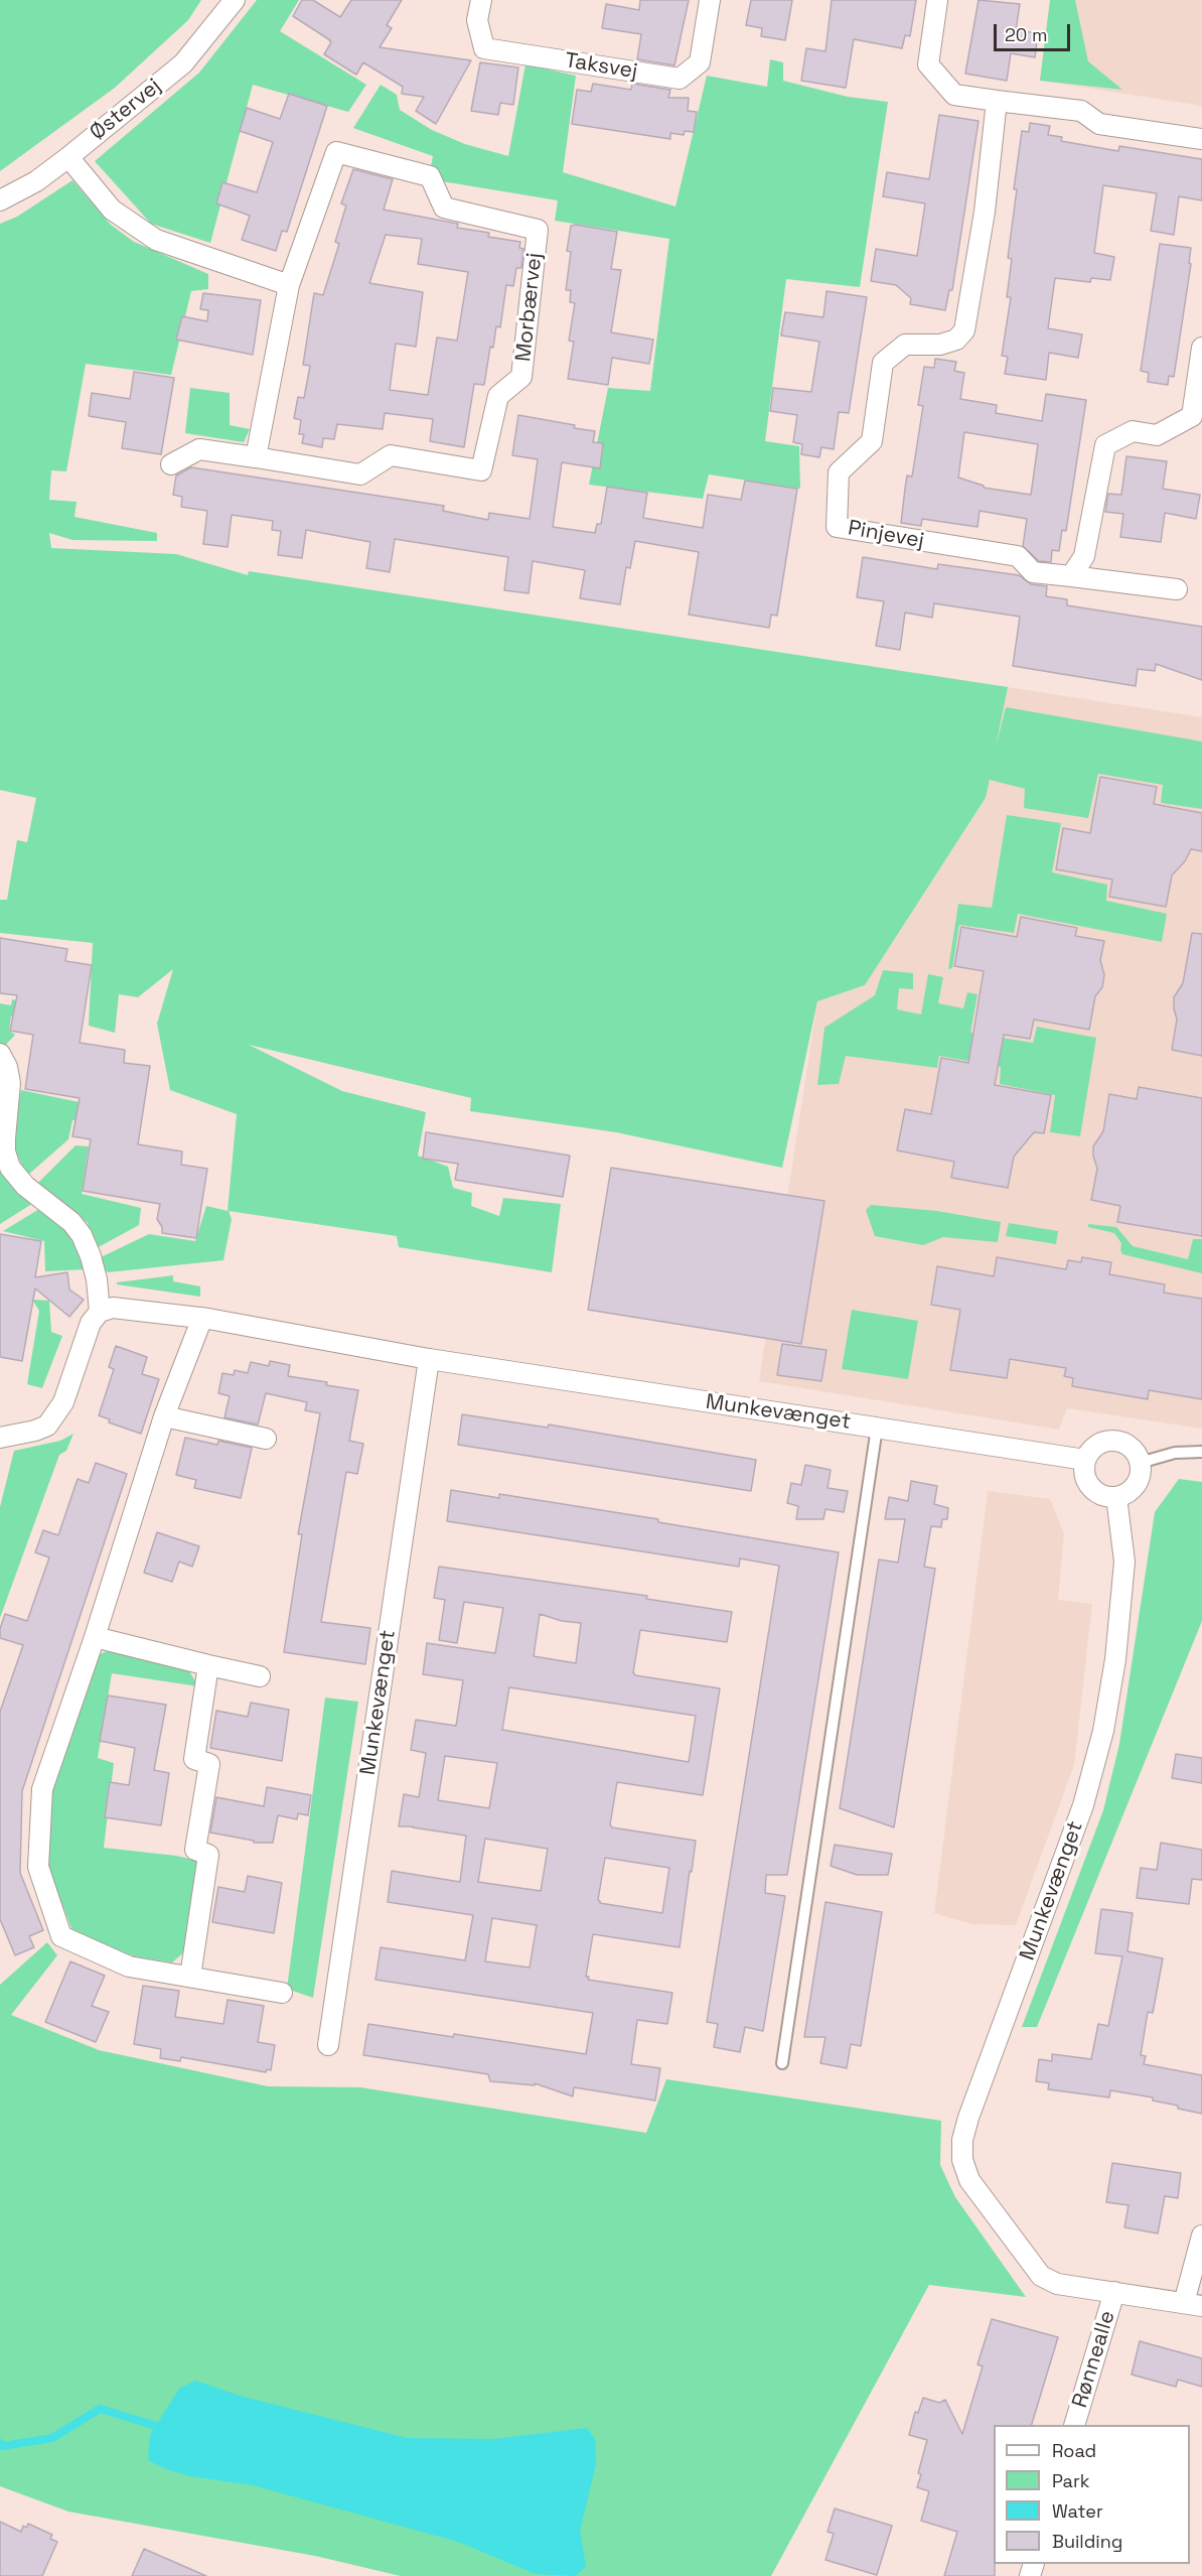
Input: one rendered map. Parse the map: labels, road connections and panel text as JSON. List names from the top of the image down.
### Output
{
  "streets": {
    "street": [
      "Taksvej",
      "Østervej",
      "Morbærvej",
      "Pinjevej",
      "Munkevænget",
      "Rønnealle"
    ]
  },
  "crossings": [
    ["Munkevænget", "Rønnealle"]
  ],
  "legend": [
    "Road",
    "Park",
    "Water",
    "Building"
  ],
  "scale_bar": "20 m"
}
